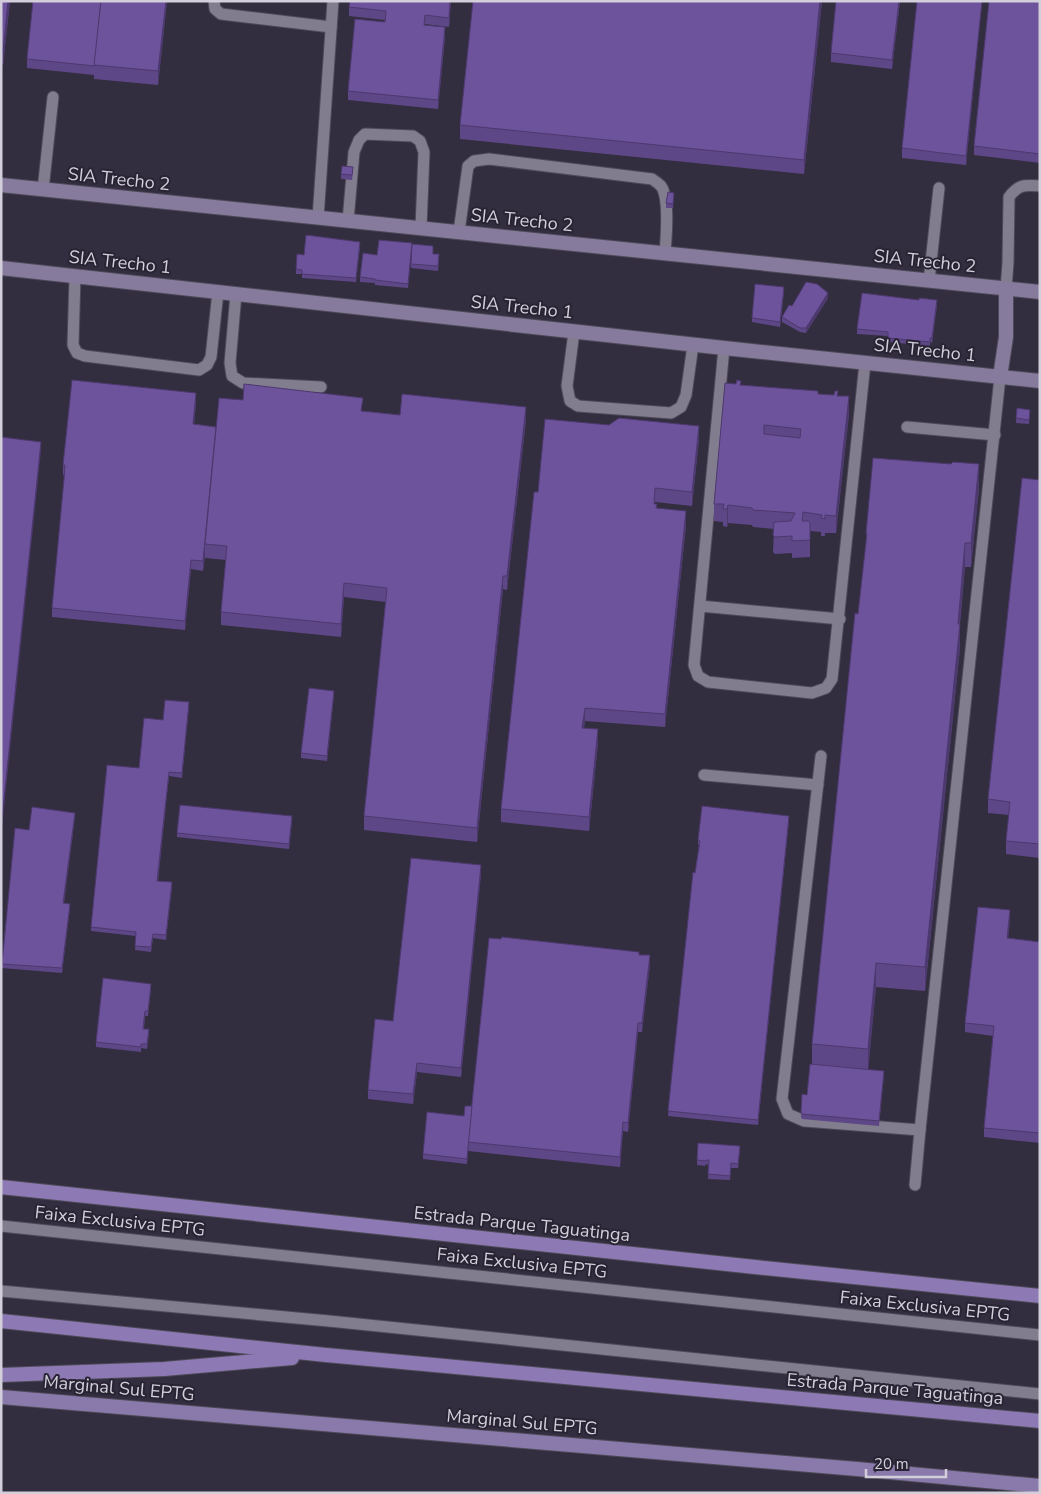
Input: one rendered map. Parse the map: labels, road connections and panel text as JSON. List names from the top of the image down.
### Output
{
  "streets": {
    "highway": ["Estrada Parque Taguatinga"],
    "main road": ["SIA Trecho 2", "SIA Trecho 1", "Marginal Sul EPTG"],
    "lane": ["Faixa Exclusiva EPTG"]
  },
  "scale_bar": "20 m"
}
